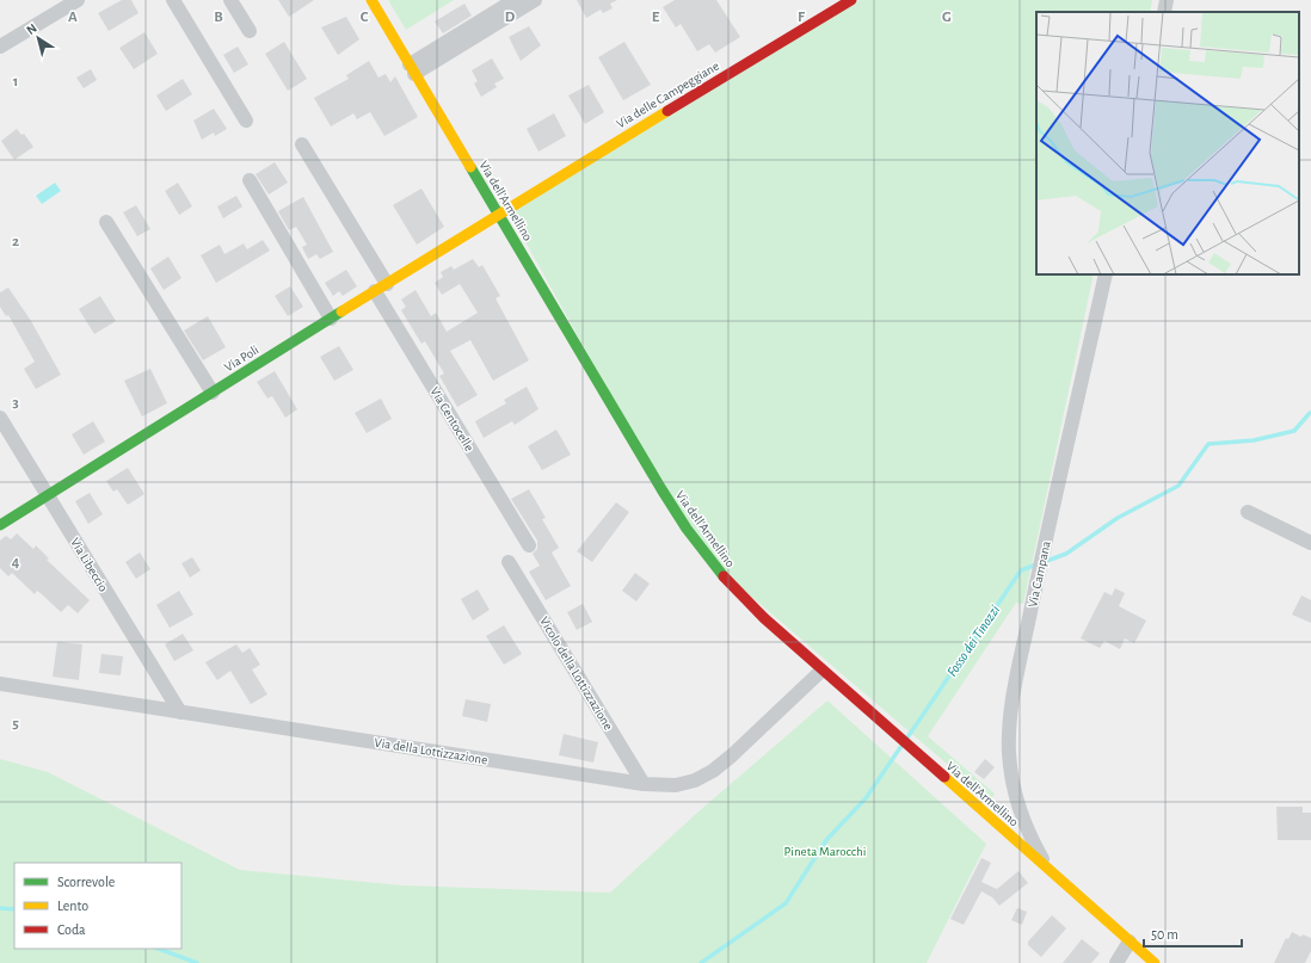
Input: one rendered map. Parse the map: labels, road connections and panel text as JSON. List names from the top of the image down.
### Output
{
  "streets": {
    "street": [
      "Via delle Campeggiane",
      "Via dell'Armellino",
      "Via Poli",
      "Via Centocelle",
      "Via Libeccio",
      "Via Campana",
      "Vicolo della Lottizzazione",
      "Via della Lottizzazione"
    ]
  },
  "crossings": [
    ["Via delle Campeggiane", "Via dell'Armellino"],
    ["Via delle Campeggiane", "Via Poli"],
    ["Via dell'Armellino", "Via Poli"],
    ["Via dell'Armellino", "Via Campana"],
    ["Via dell'Armellino", "Via della Lottizzazione"],
    ["Via Poli", "Via Centocelle"],
    ["Via Poli", "Via Libeccio"],
    ["Via Libeccio", "Via della Lottizzazione"],
    ["Vicolo della Lottizzazione", "Via della Lottizzazione"]
  ],
  "water": ["Fosso dei Tinozzi"],
  "parks": ["Pineta Marocchi"],
  "legend": ["Scorrevole", "Lento", "Coda"],
  "scale_bar": "50 m",
  "north": "top left",
  "grid": {
    "columns": [
      "A",
      "B",
      "C",
      "D",
      "E",
      "F",
      "G"
    ],
    "rows": [
      "1",
      "2",
      "3",
      "4",
      "5"
    ]
  }
}
